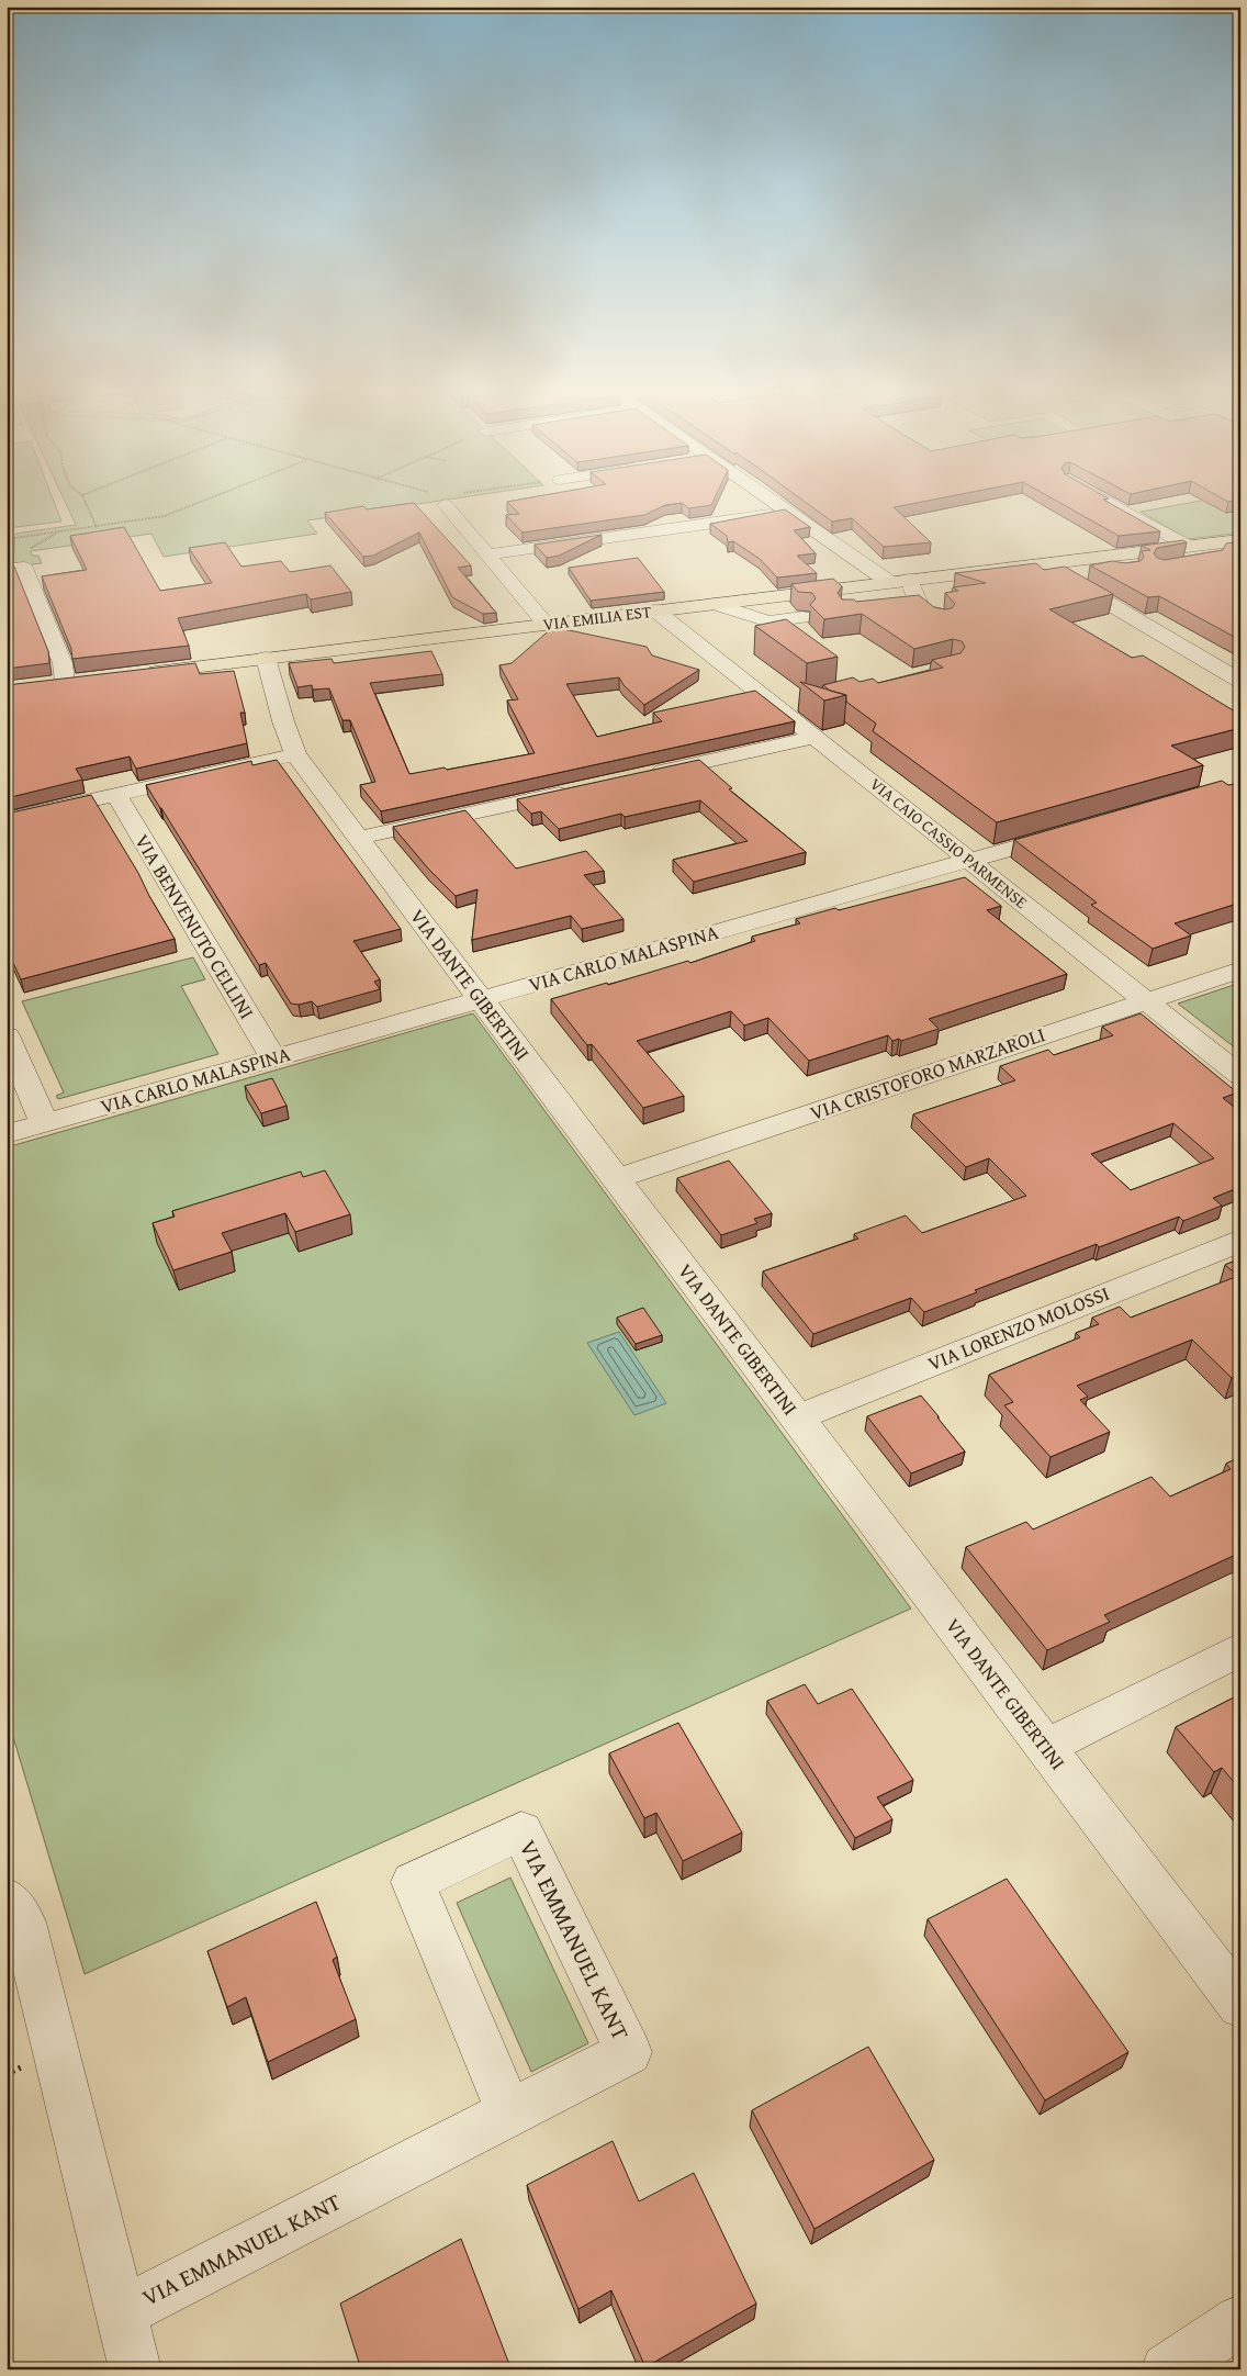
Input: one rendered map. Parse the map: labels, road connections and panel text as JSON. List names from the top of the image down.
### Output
{
  "streets": {
    "main road": ["VIA EMILIA EST"],
    "street": [
      "VIA CAIO CASSIO PARMENSE",
      "VIA BENVENUTO CELLINI",
      "VIA CARLO MALASPINA",
      "VIA DANTE GIBERTINI",
      "VIA CRISTOFORO MARZAROLI",
      "VIA LORENZO MOLOSSI",
      "VIA EMMANUEL KANT"
    ]
  },
  "crossings": [
    ["VIA EMILIA EST", "VIA CAIO CASSIO PARMENSE"],
    ["VIA EMILIA EST", "VIA DANTE GIBERTINI"],
    ["VIA CAIO CASSIO PARMENSE", "VIA CARLO MALASPINA"],
    ["VIA CAIO CASSIO PARMENSE", "VIA CRISTOFORO MARZAROLI"],
    ["VIA BENVENUTO CELLINI", "VIA CARLO MALASPINA"],
    ["VIA CARLO MALASPINA", "VIA DANTE GIBERTINI"],
    ["VIA DANTE GIBERTINI", "VIA CRISTOFORO MARZAROLI"],
    ["VIA DANTE GIBERTINI", "VIA LORENZO MOLOSSI"]
  ]
}
